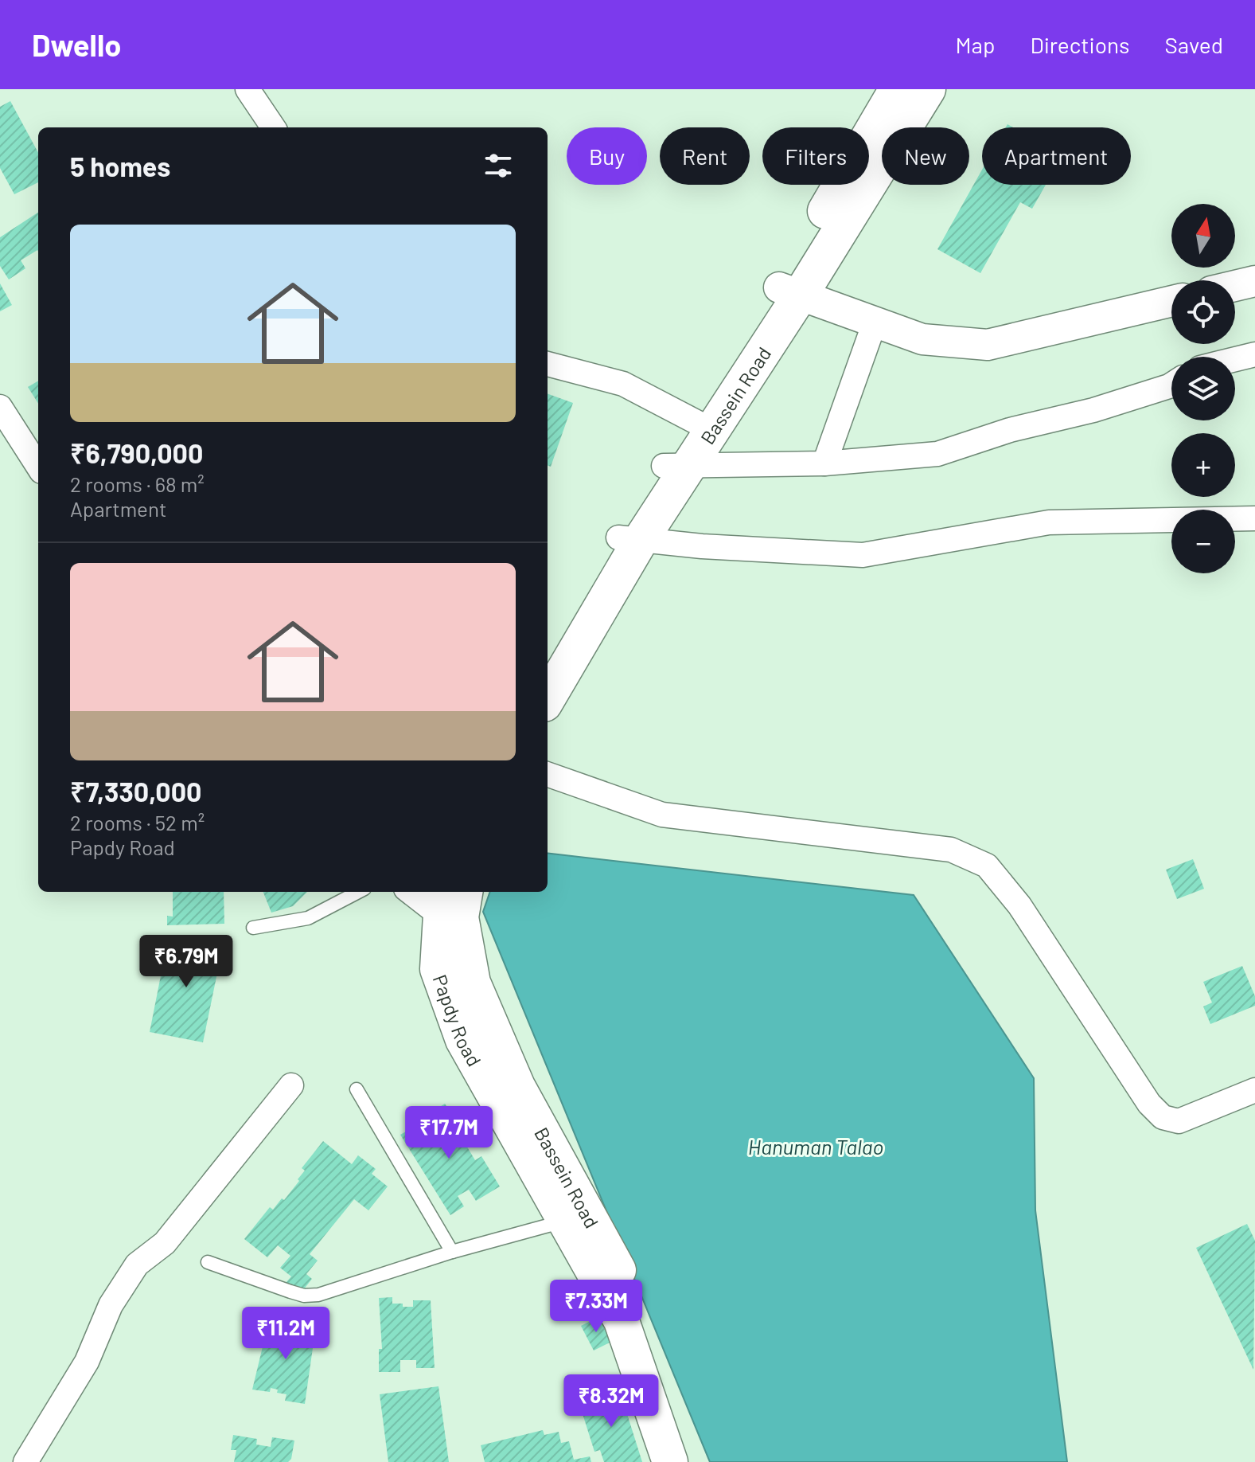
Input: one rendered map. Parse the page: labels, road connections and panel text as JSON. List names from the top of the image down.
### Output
{
  "streets": {
    "main road": ["Bassein Road", "Papdy Road"]
  },
  "crossings": [
    ["Bassein Road", "Papdy Road"]
  ],
  "water": ["Hanuman Talao"],
  "north": "top",
  "page": {
    "header": "Dwello",
    "nav": ["Map", "Directions", "Saved"],
    "chip": [
      "Buy",
      "Rent",
      "Filters",
      "New",
      "Apartment"
    ],
    "heading": "5 homes",
    "map_buttons": ["+", "−"],
    "list": [
      {
        "name": "₹6,790,000",
        "note": "2 rooms · 68 m² · Apartment"
      },
      {
        "name": "₹7,330,000",
        "note": "2 rooms · 52 m² · Papdy Road"
      }
    ],
    "price": [
      "₹6.79M",
      "₹17.7M",
      "₹7.33M",
      "₹11.2M",
      "₹8.32M"
    ]
  }
}
